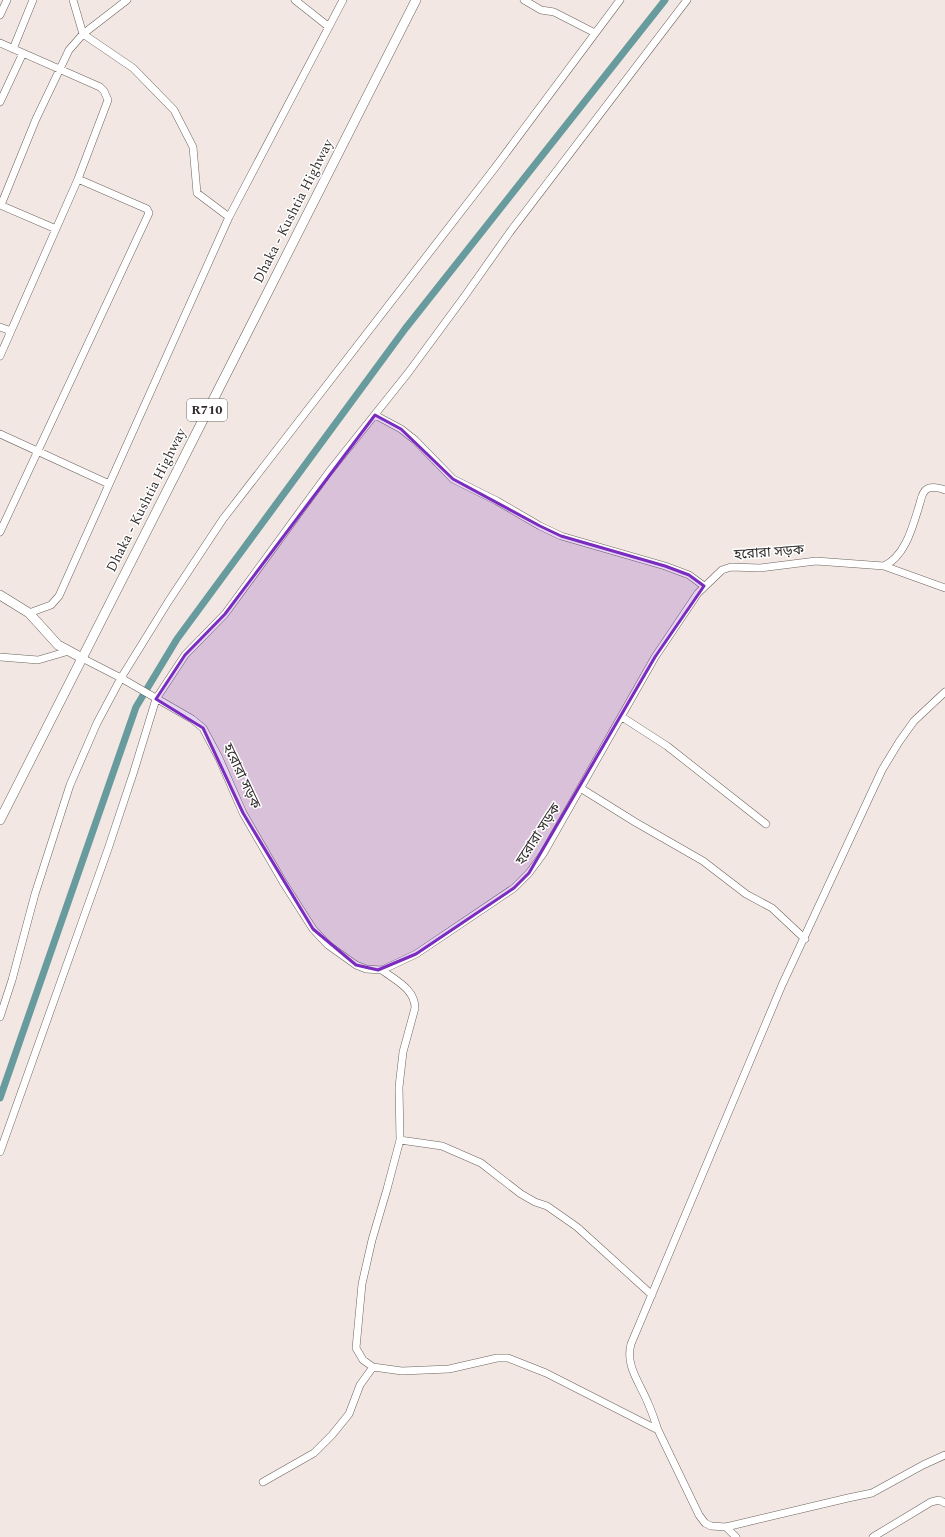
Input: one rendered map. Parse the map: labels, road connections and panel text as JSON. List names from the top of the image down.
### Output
{
  "streets": {
    "main road": ["Dhaka - Kushtia Highway", "R710"],
    "street": ["হরোরা সড়ক"]
  },
  "crossings": [
    ["Dhaka - Kushtia Highway", "হরোরা সড়ক"]
  ]
}
